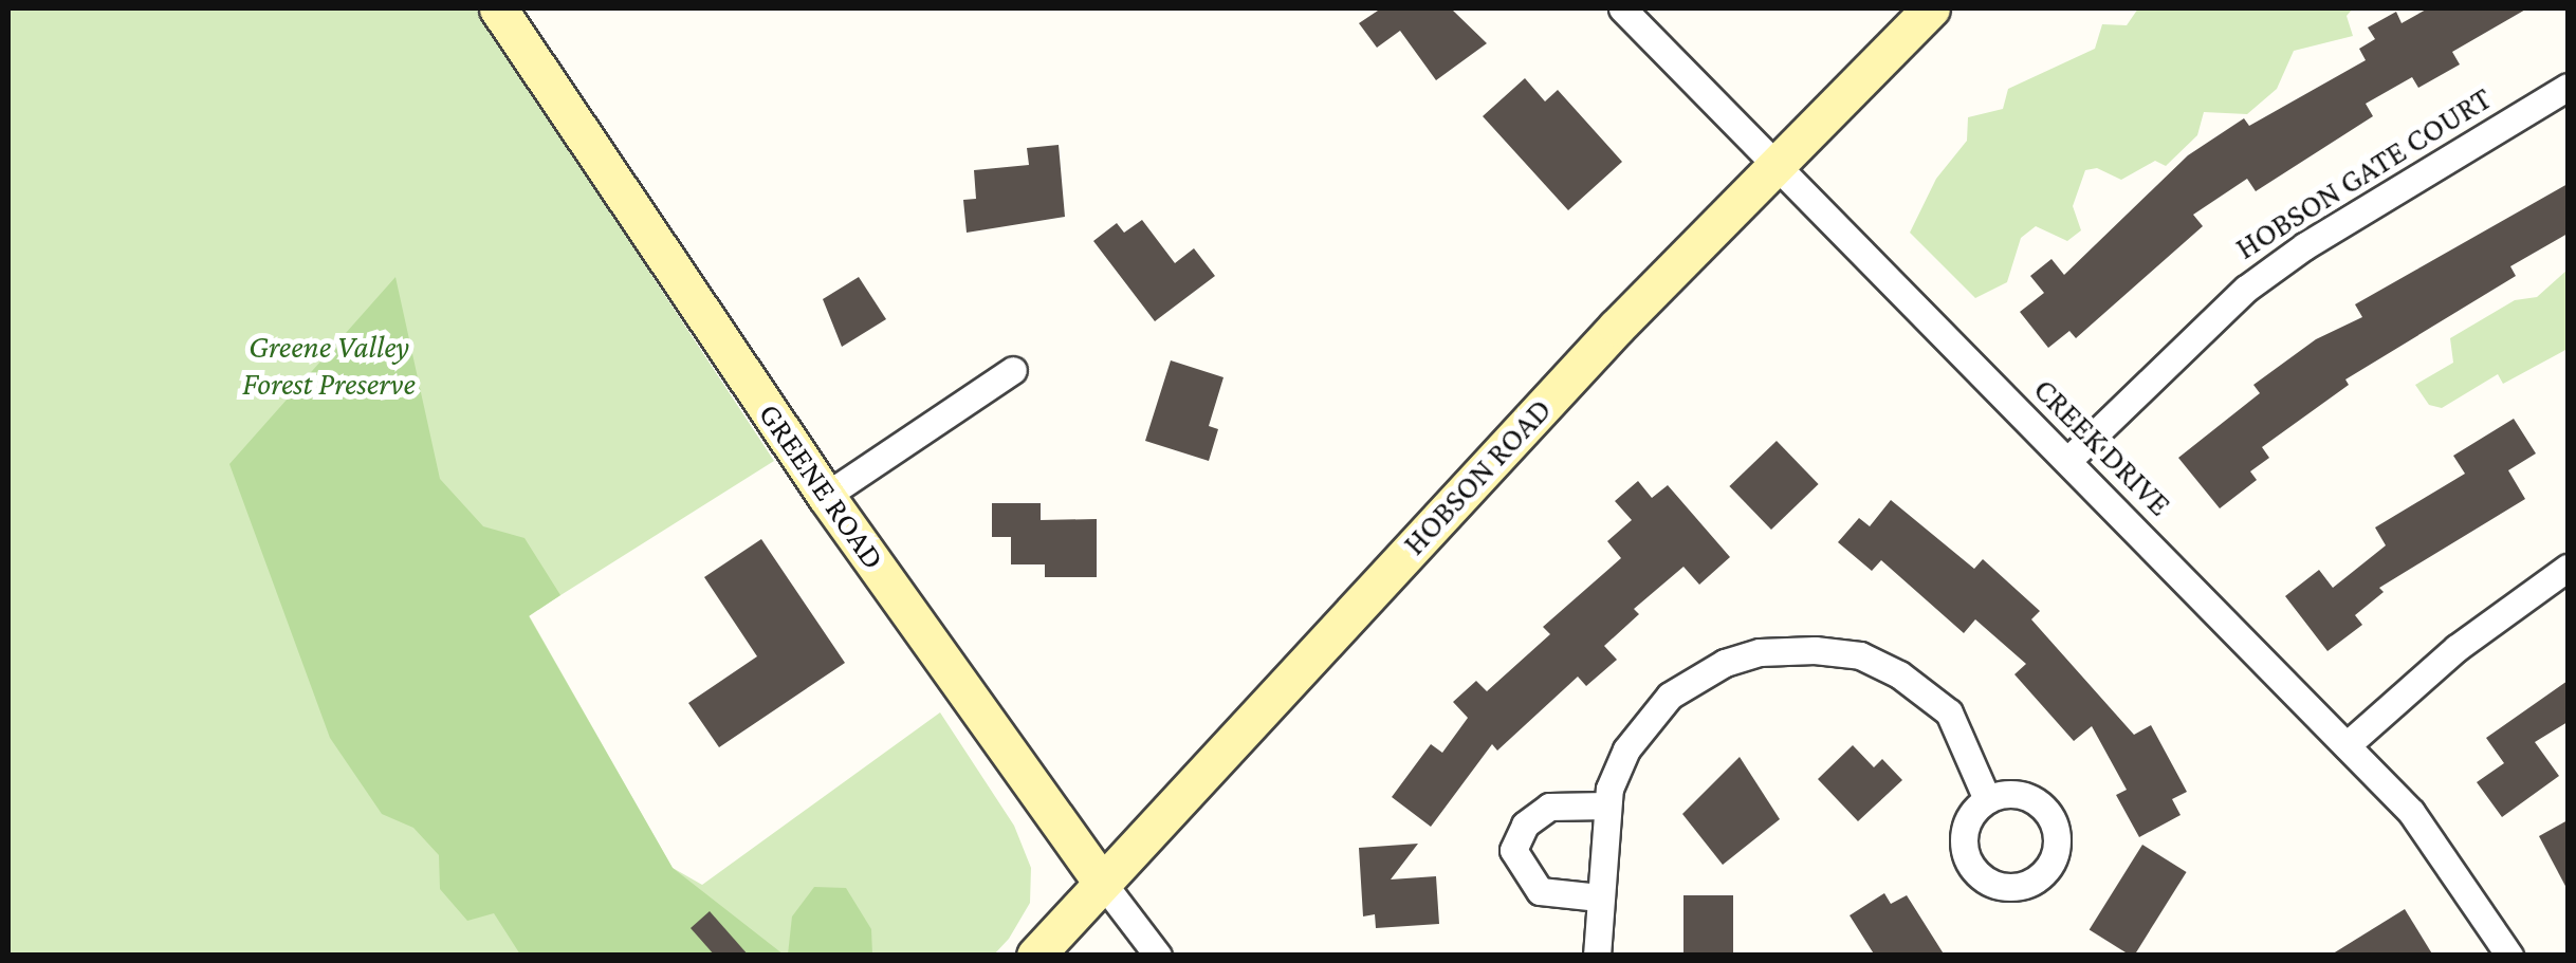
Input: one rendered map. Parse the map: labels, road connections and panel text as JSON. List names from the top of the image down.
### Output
{
  "streets": {
    "main road": ["HOBSON ROAD", "GREENE ROAD"],
    "street": ["HOBSON GATE COURT", "CREEK DRIVE"]
  },
  "crossings": [
    ["HOBSON GATE COURT", "CREEK DRIVE"],
    ["CREEK DRIVE", "HOBSON ROAD"],
    ["HOBSON ROAD", "GREENE ROAD"]
  ],
  "parks": ["Greene Valley Forest Preserve"]
}
